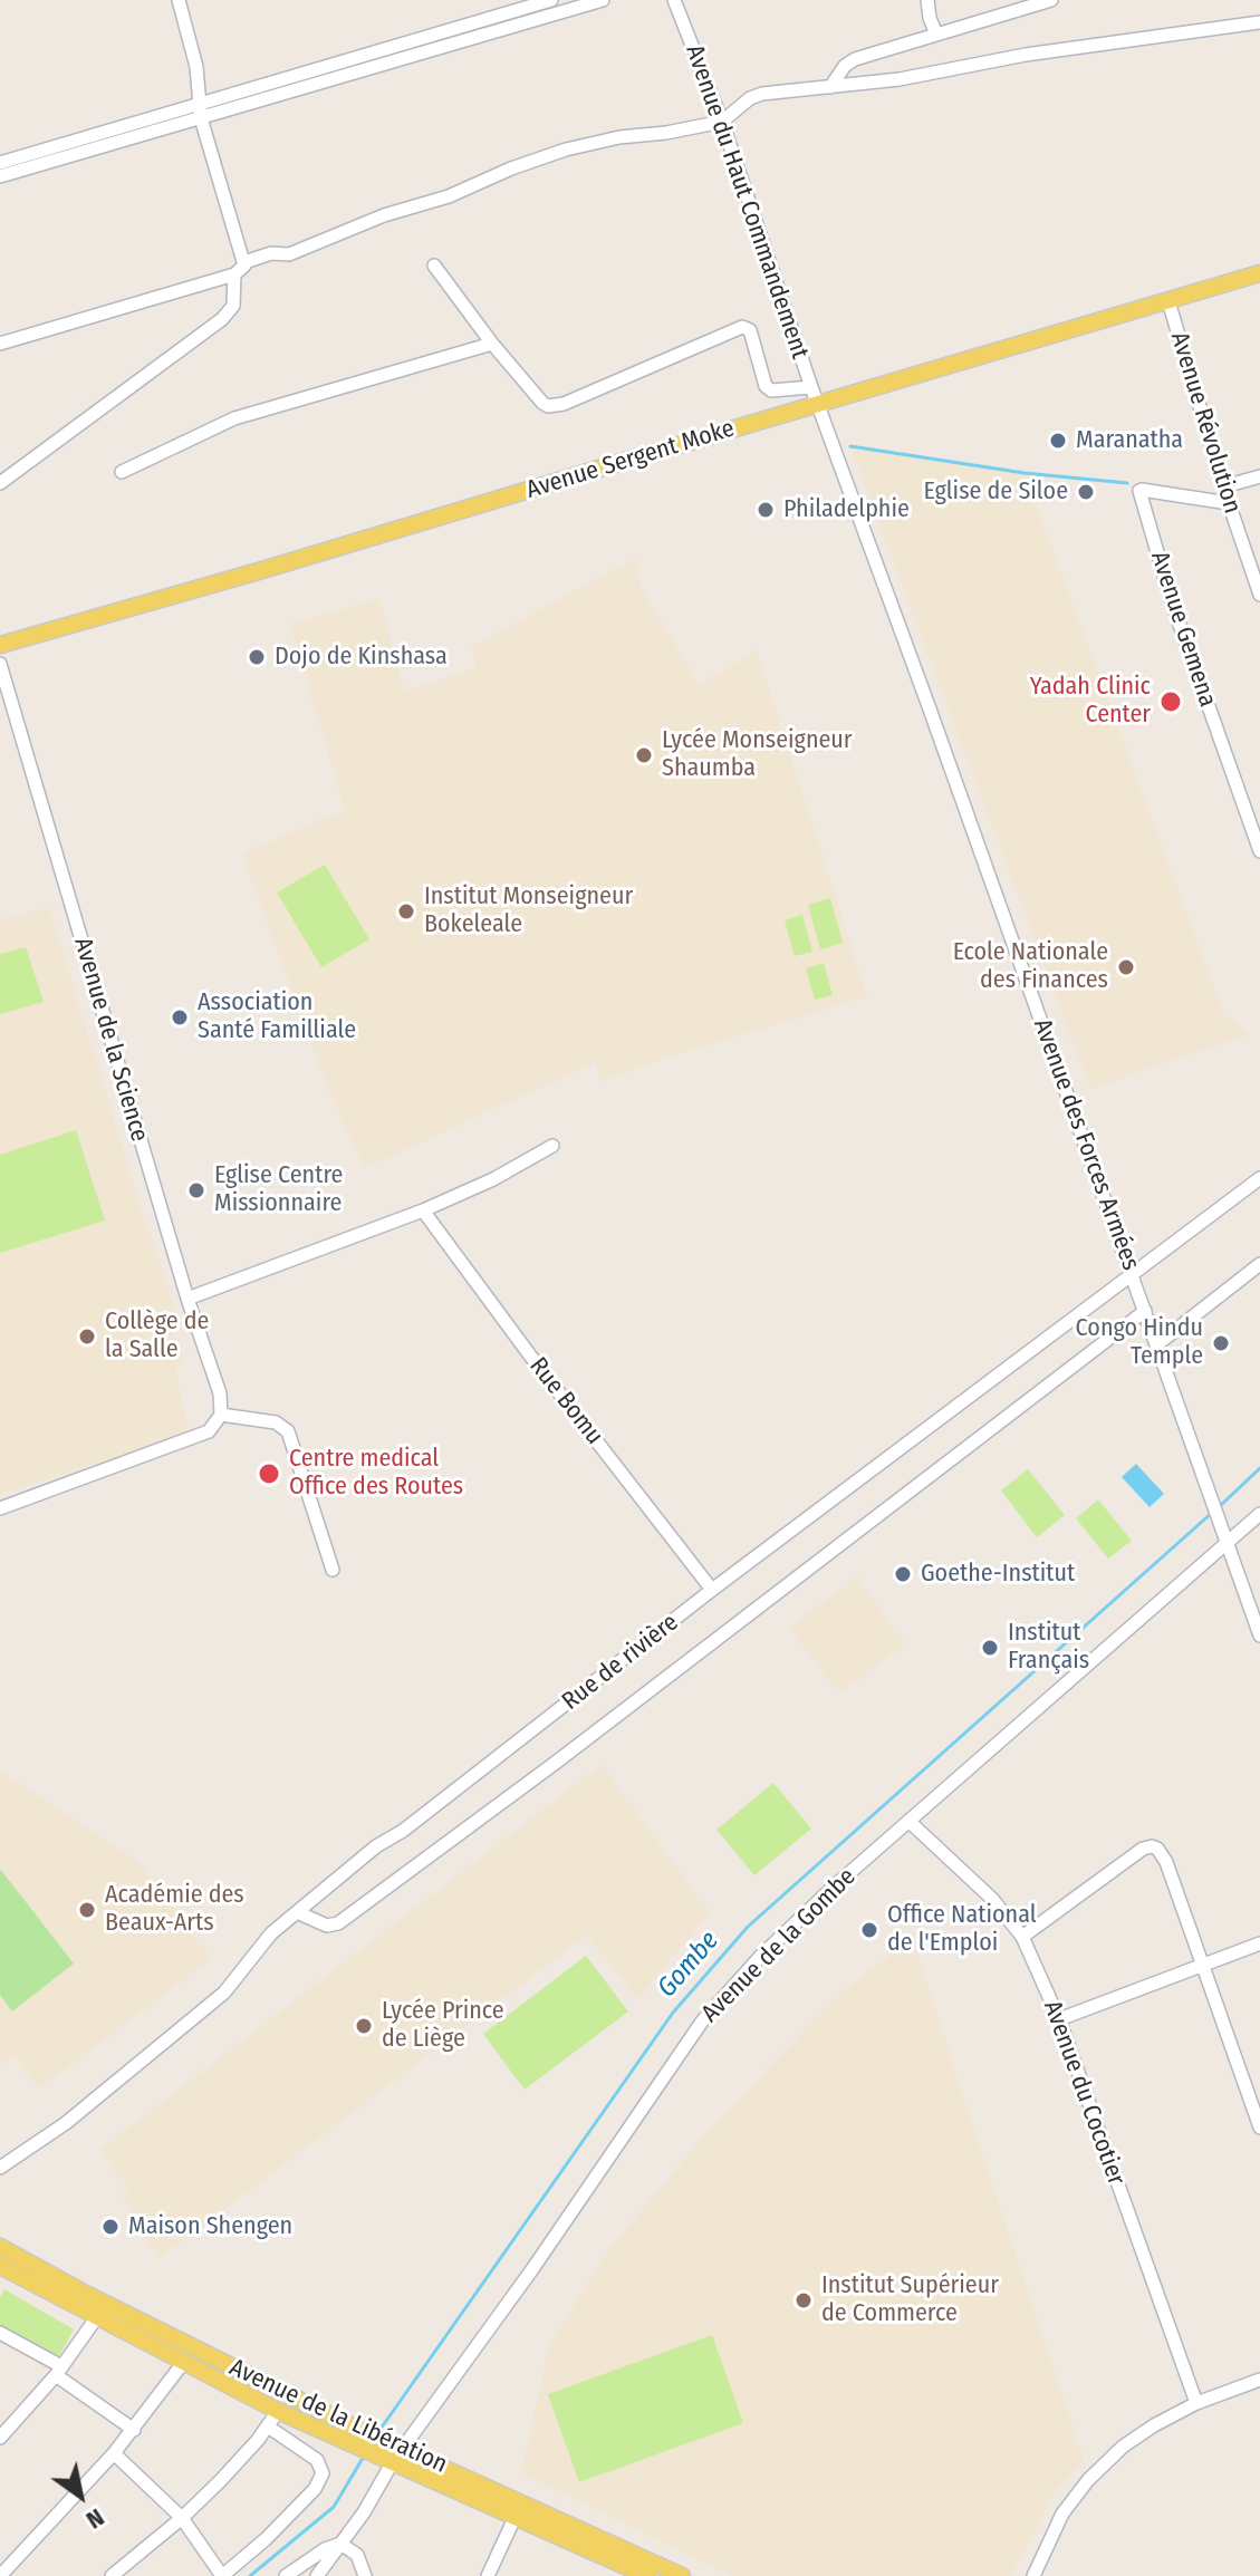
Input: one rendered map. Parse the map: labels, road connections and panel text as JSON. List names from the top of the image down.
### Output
{
  "streets": {
    "main road": ["Avenue Sergent Moke", "Avenue de la Libération"],
    "street": [
      "Avenue du Haut Commandement",
      "Avenue Révolution",
      "Avenue Gemena",
      "Avenue de la Science",
      "Avenue des Forces Armées",
      "Rue Bomu",
      "Rue de rivière",
      "Avenue de la Gombe",
      "Avenue du Cocotier"
    ]
  },
  "crossings": [
    ["Avenue du Haut Commandement", "Avenue Sergent Moke"],
    ["Avenue du Haut Commandement", "Avenue des Forces Armées"],
    ["Avenue Révolution", "Avenue Sergent Moke"],
    ["Avenue Révolution", "Avenue Gemena"],
    ["Avenue Sergent Moke", "Avenue des Forces Armées"],
    ["Avenue des Forces Armées", "Rue de rivière"],
    ["Avenue des Forces Armées", "Avenue de la Gombe"],
    ["Rue Bomu", "Rue de rivière"],
    ["Avenue de la Gombe", "Avenue du Cocotier"],
    ["Avenue de la Gombe", "Avenue de la Libération"]
  ],
  "water": ["Gombe"],
  "places": [
    "Maranatha",
    "Eglise de Siloe",
    "Philadelphie",
    "Dojo de Kinshasa",
    "Yadah Clinic Center",
    "Lycée Monseigneur Shaumba",
    "Institut Monseigneur Bokeleale",
    "Ecole Nationale des Finances",
    "Association Santé Familliale",
    "Eglise Centre Missionnaire",
    "Collège de la Salle",
    "Congo Hindu Temple",
    "Centre medical Office des Routes",
    "Goethe-Institut",
    "Institut Français",
    "Académie des Beaux-Arts",
    "Office National de l'Emploi",
    "Lycée Prince de Liège",
    "Maison Shengen",
    "Institut Supérieur de Commerce"
  ],
  "north": "bottom right"
}
